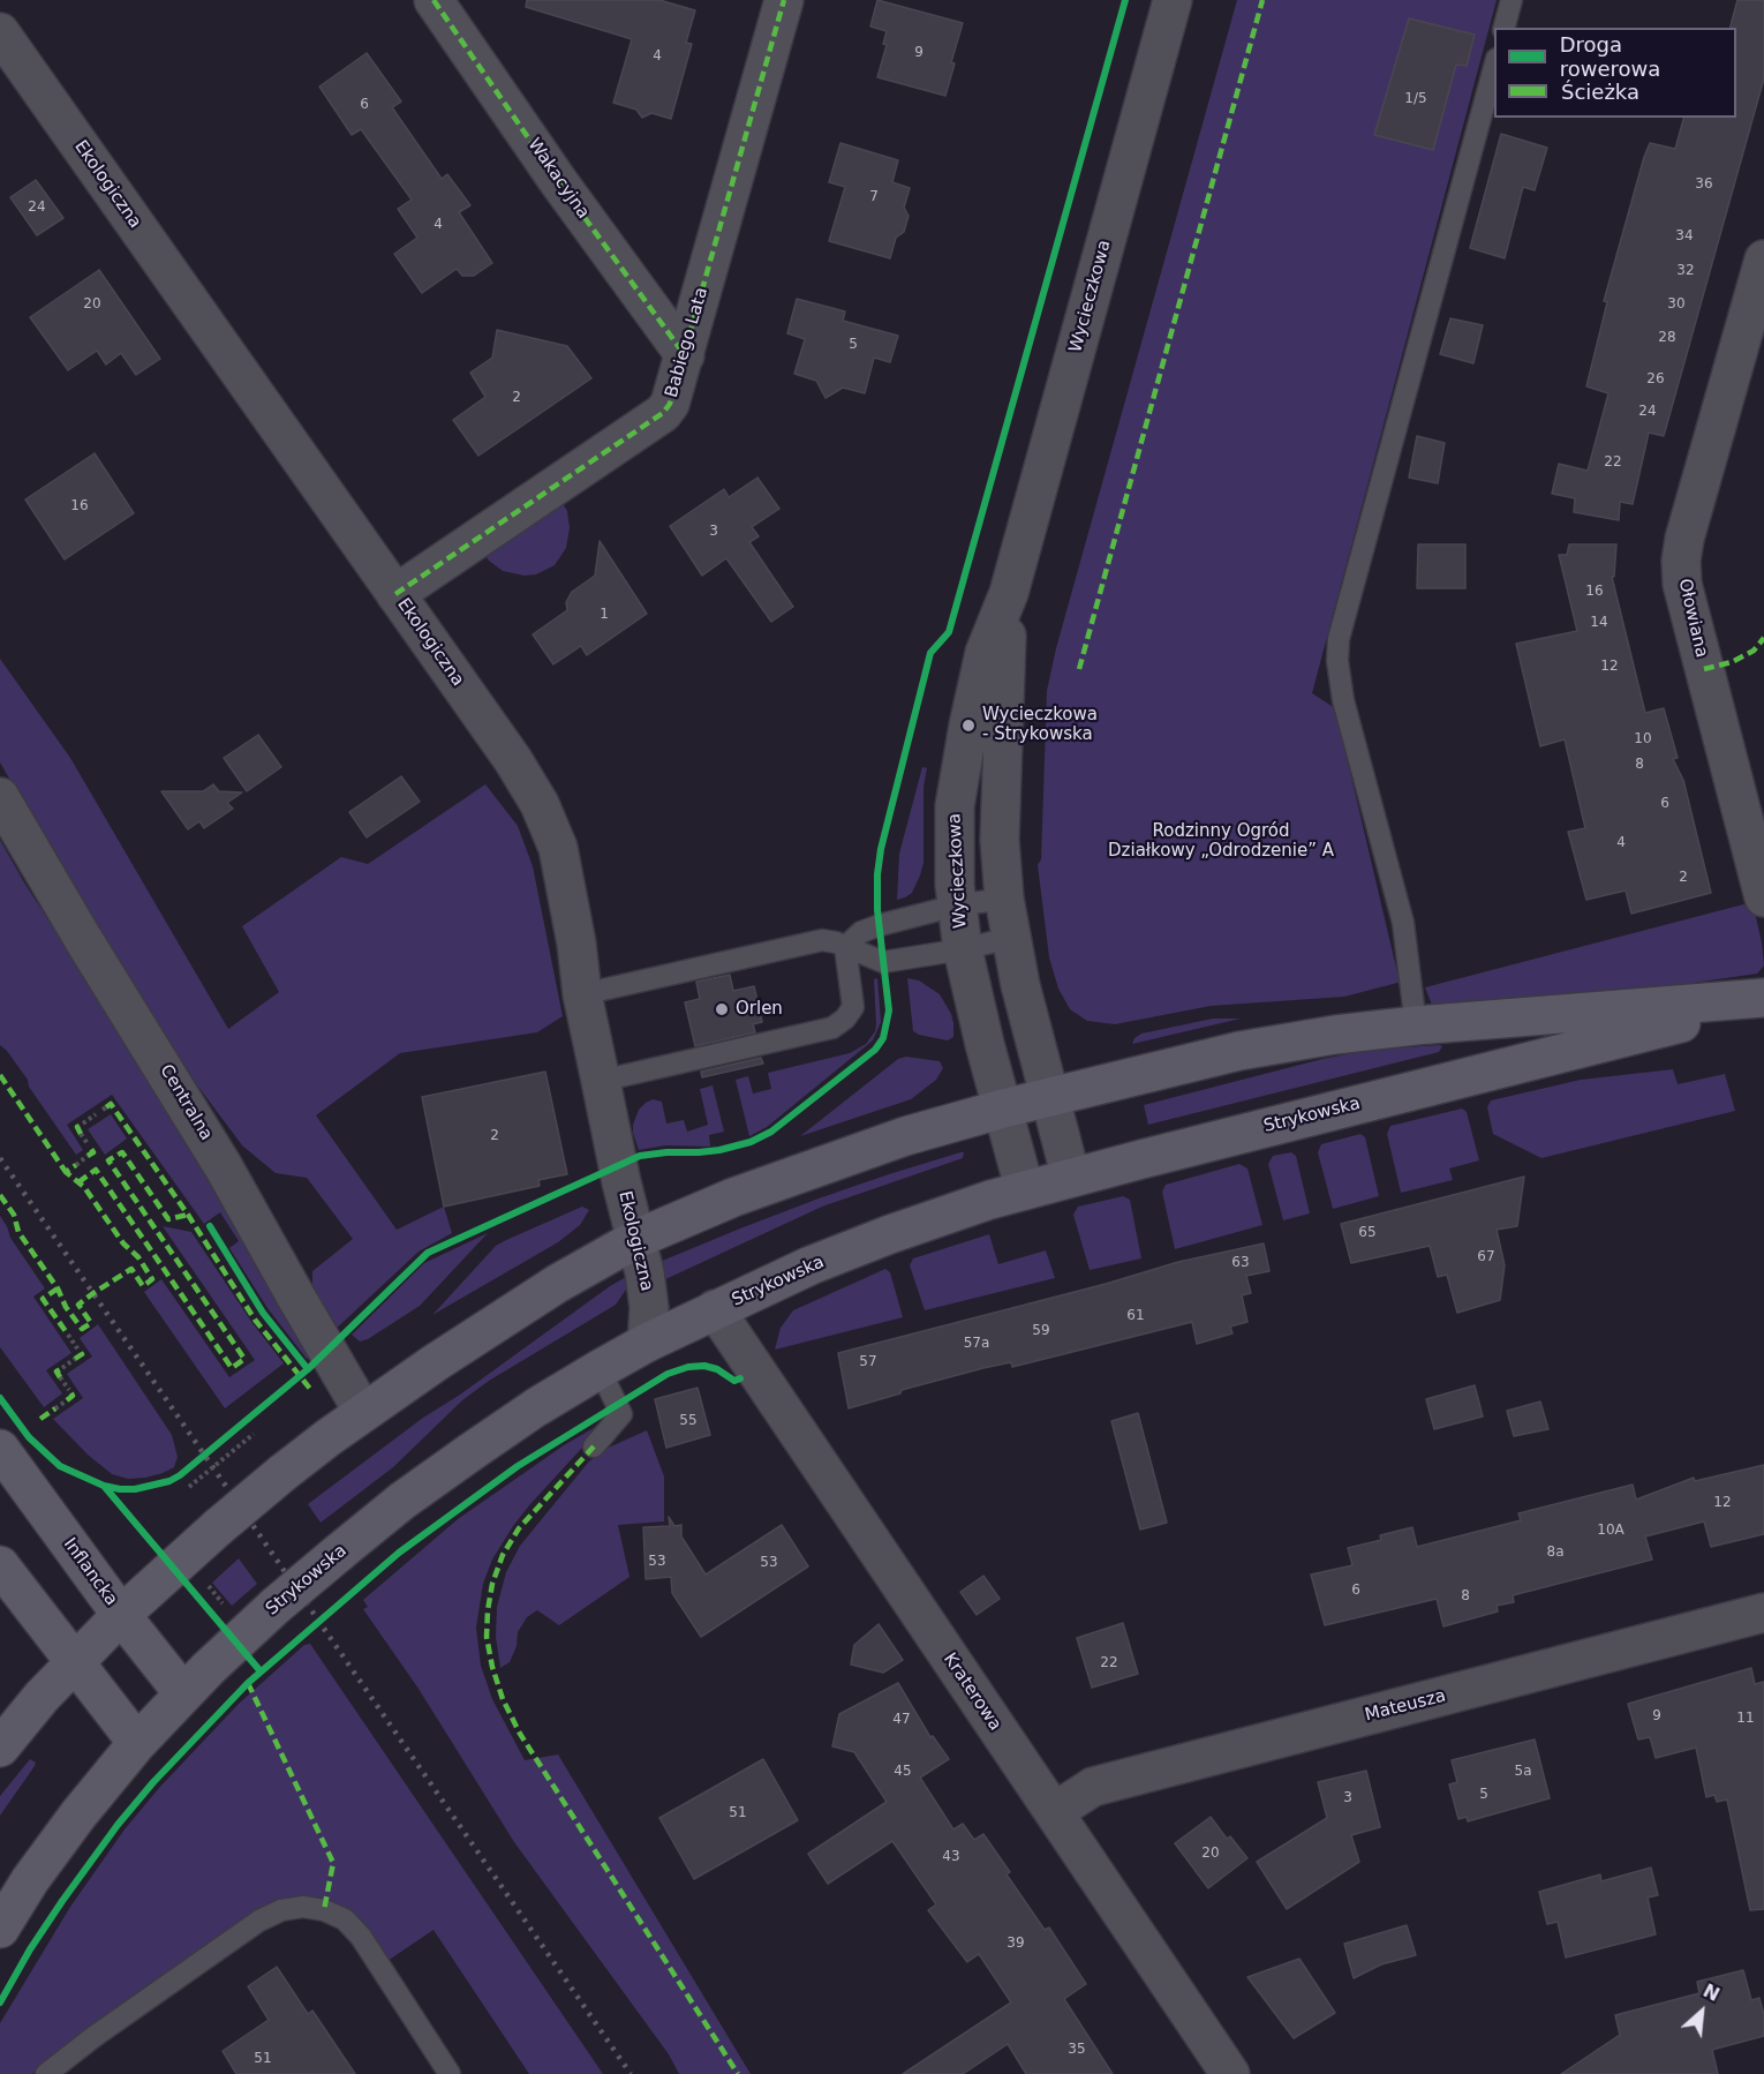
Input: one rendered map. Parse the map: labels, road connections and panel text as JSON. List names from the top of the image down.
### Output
{
  "streets": {
    "main road": ["Strykowska", "Inflancka"],
    "street": [
      "Wakacyjna",
      "Ekologiczna",
      "Wycieczkowa",
      "Babiego Lata",
      "Ołowiana",
      "Centralna",
      "Kraterowa",
      "Mateusza"
    ]
  },
  "crossings": [
    ["Wakacyjna", "Babiego Lata"],
    ["Ekologiczna", "Babiego Lata"],
    ["Ekologiczna", "Strykowska"],
    ["Wycieczkowa", "Strykowska"],
    ["Centralna", "Strykowska"],
    ["Strykowska", "Inflancka"],
    ["Strykowska", "Kraterowa"],
    ["Kraterowa", "Mateusza"]
  ],
  "parks": ["Rodzinny Ogród Działkowy „Odrodzenie” A"],
  "places": ["Wycieczkowa - Strykowska", "Orlen"],
  "house_numbers": [
    "9",
    "4",
    "1/5",
    "6",
    "36",
    "7",
    "24",
    "4",
    "34",
    "32",
    "20",
    "30",
    "28",
    "5",
    "26",
    "2",
    "24",
    "22",
    "16",
    "3",
    "16",
    "1",
    "14",
    "12",
    "10",
    "8",
    "6",
    "4",
    "2",
    "2",
    "65",
    "67",
    "63",
    "61",
    "59",
    "57a",
    "57",
    "55",
    "12",
    "10A",
    "8a",
    "53",
    "53",
    "6",
    "8",
    "22",
    "9",
    "11",
    "47",
    "45",
    "5a",
    "5",
    "3",
    "51",
    "20",
    "43",
    "39",
    "35",
    "51"
  ],
  "legend": ["Droga rowerowa", "Ścieżka"],
  "north": "top right"
}
